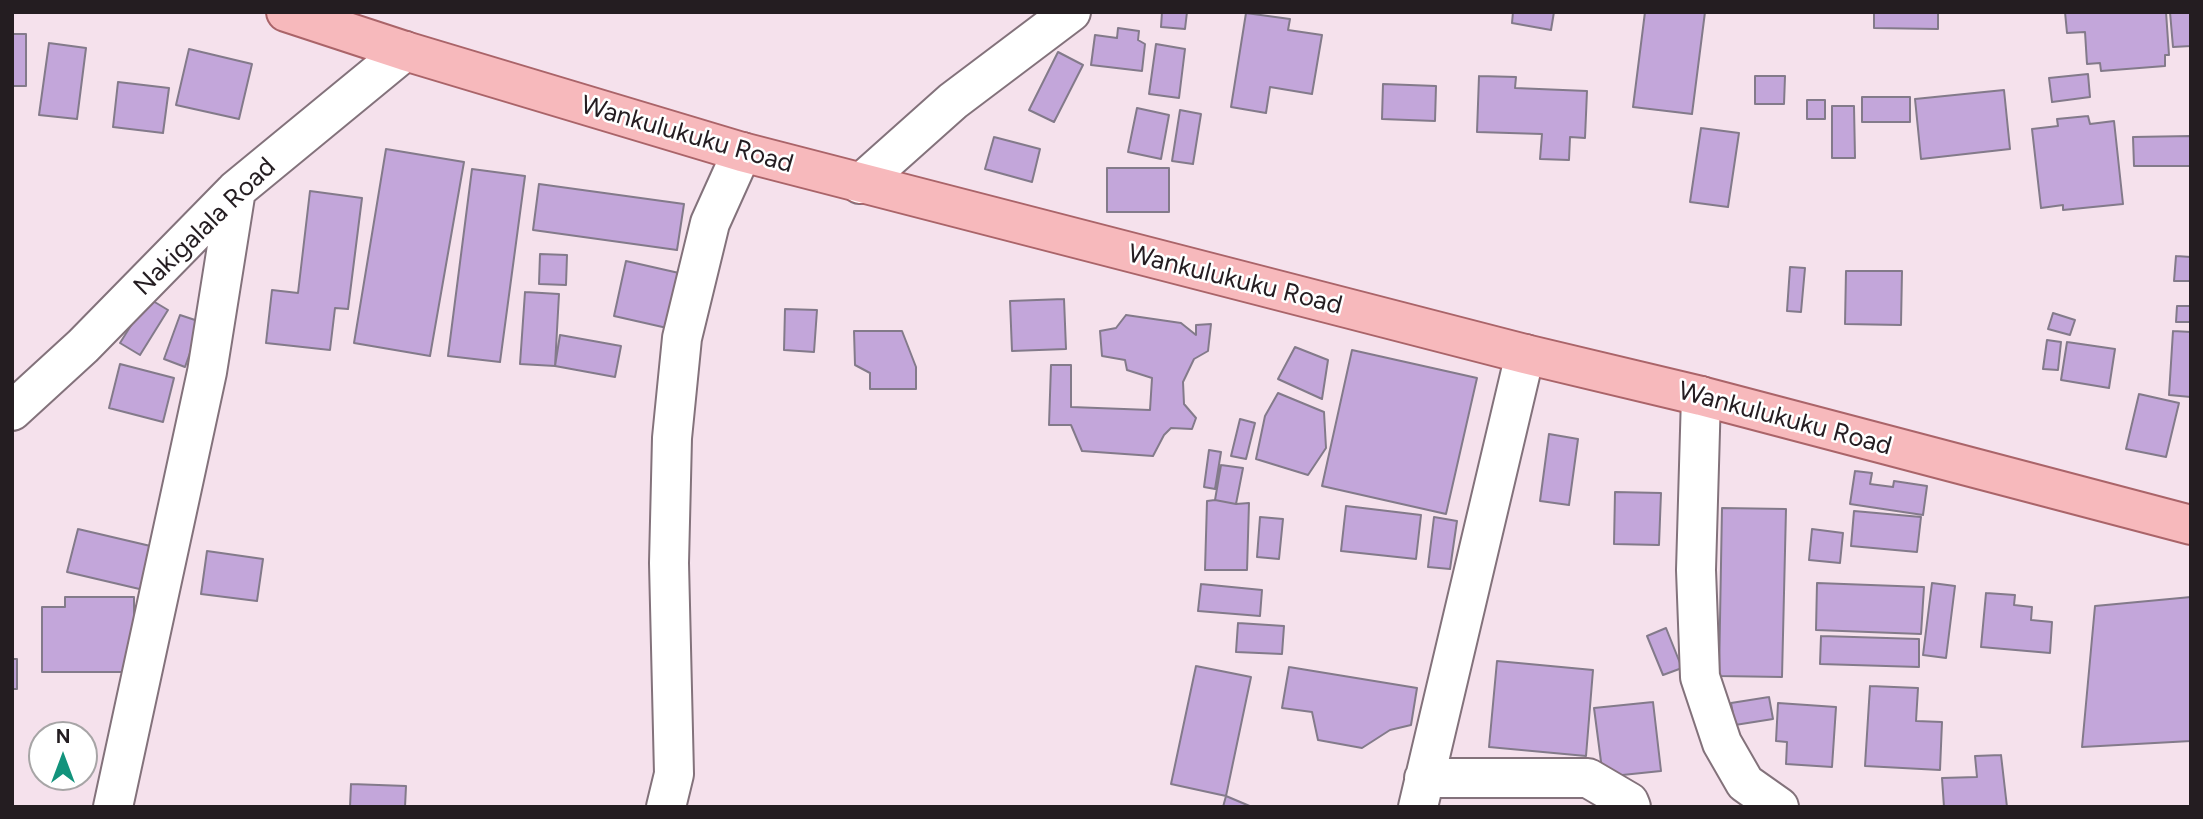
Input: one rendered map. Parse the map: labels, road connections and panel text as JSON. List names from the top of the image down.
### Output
{
  "streets": {
    "main road": ["Wankulukuku Road"],
    "street": ["Nakigalala Road"]
  },
  "crossings": [
    ["Wankulukuku Road", "Nakigalala Road"]
  ],
  "north": "top"
}
